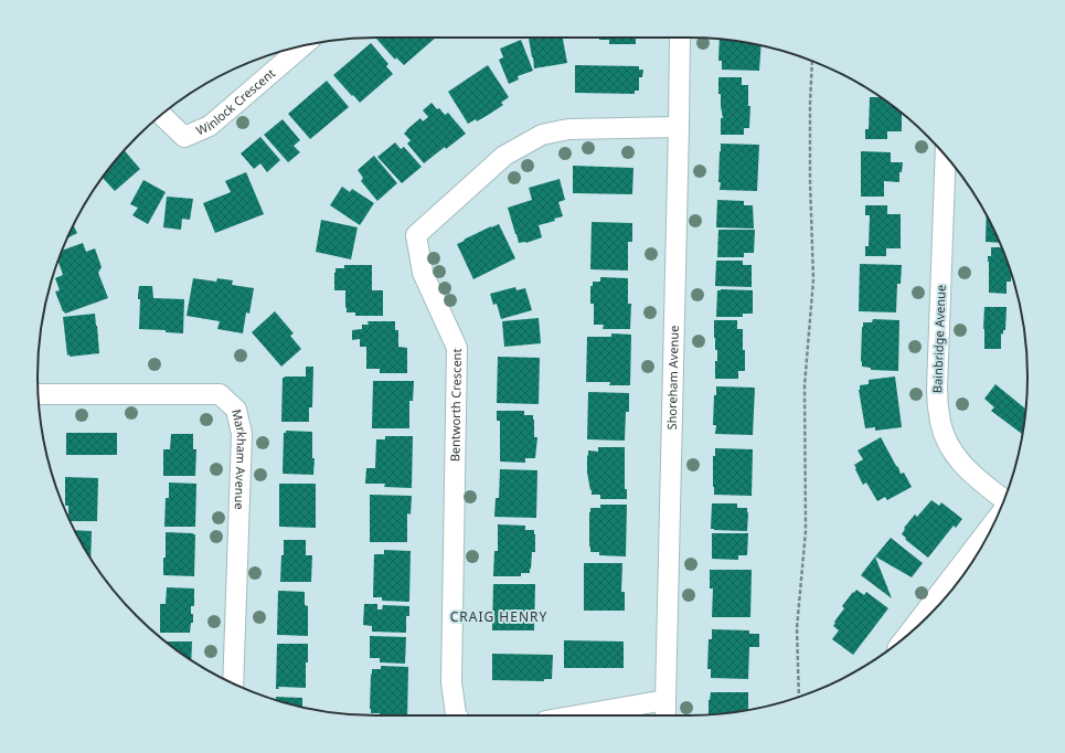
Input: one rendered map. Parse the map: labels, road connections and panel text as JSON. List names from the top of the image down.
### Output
{
  "streets": {
    "street": [
      "Winlock Crescent",
      "Bainbridge Avenue",
      "Shoreham Avenue",
      "Bentworth Crescent",
      "Markham Avenue"
    ]
  },
  "crossings": [
    ["Shoreham Avenue", "Bentworth Crescent"]
  ],
  "districts": ["CRAIG HENRY"]
}
